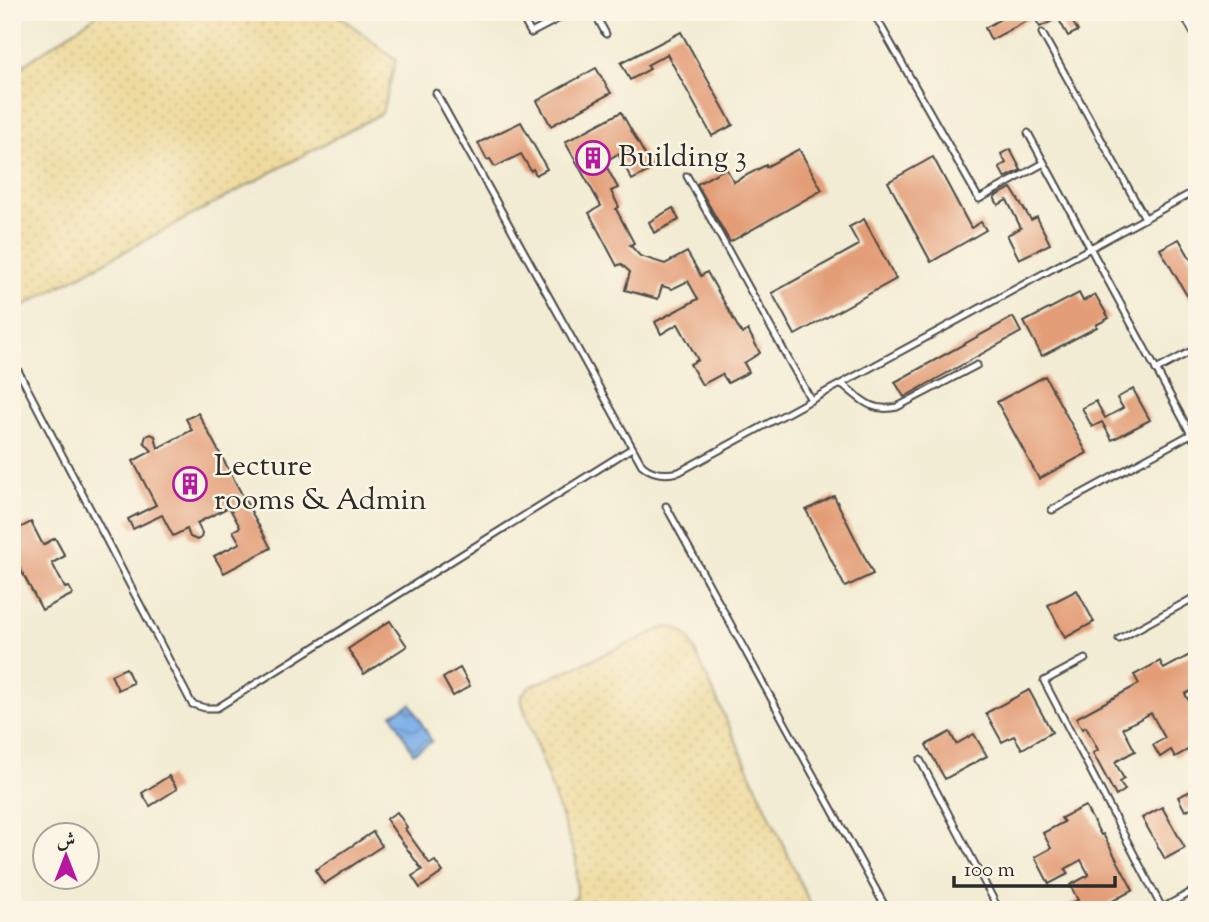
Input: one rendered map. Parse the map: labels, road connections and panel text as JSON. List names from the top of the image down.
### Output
{
  "places": {
    "building": ["Building 3", "Lecture rooms & Admin"]
  },
  "scale_bar": "100 m",
  "north": "top"
}
